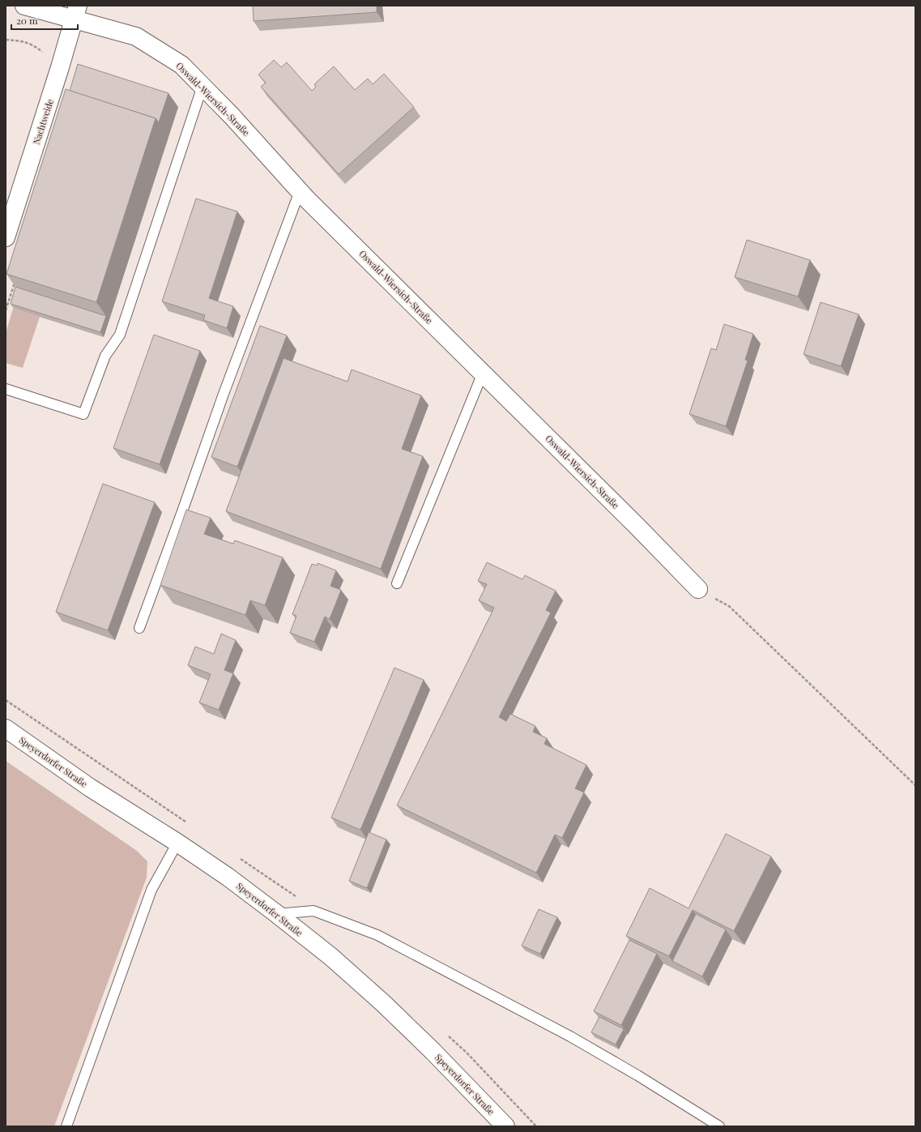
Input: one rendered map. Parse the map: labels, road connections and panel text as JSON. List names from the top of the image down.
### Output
{
  "streets": {
    "street": ["Oswald-Wiersich-Straße", "Nachtweide", "Speyerdorfer Straße"]
  },
  "crossings": [
    ["Oswald-Wiersich-Straße", "Nachtweide"]
  ],
  "scale_bar": "20 m"
}
